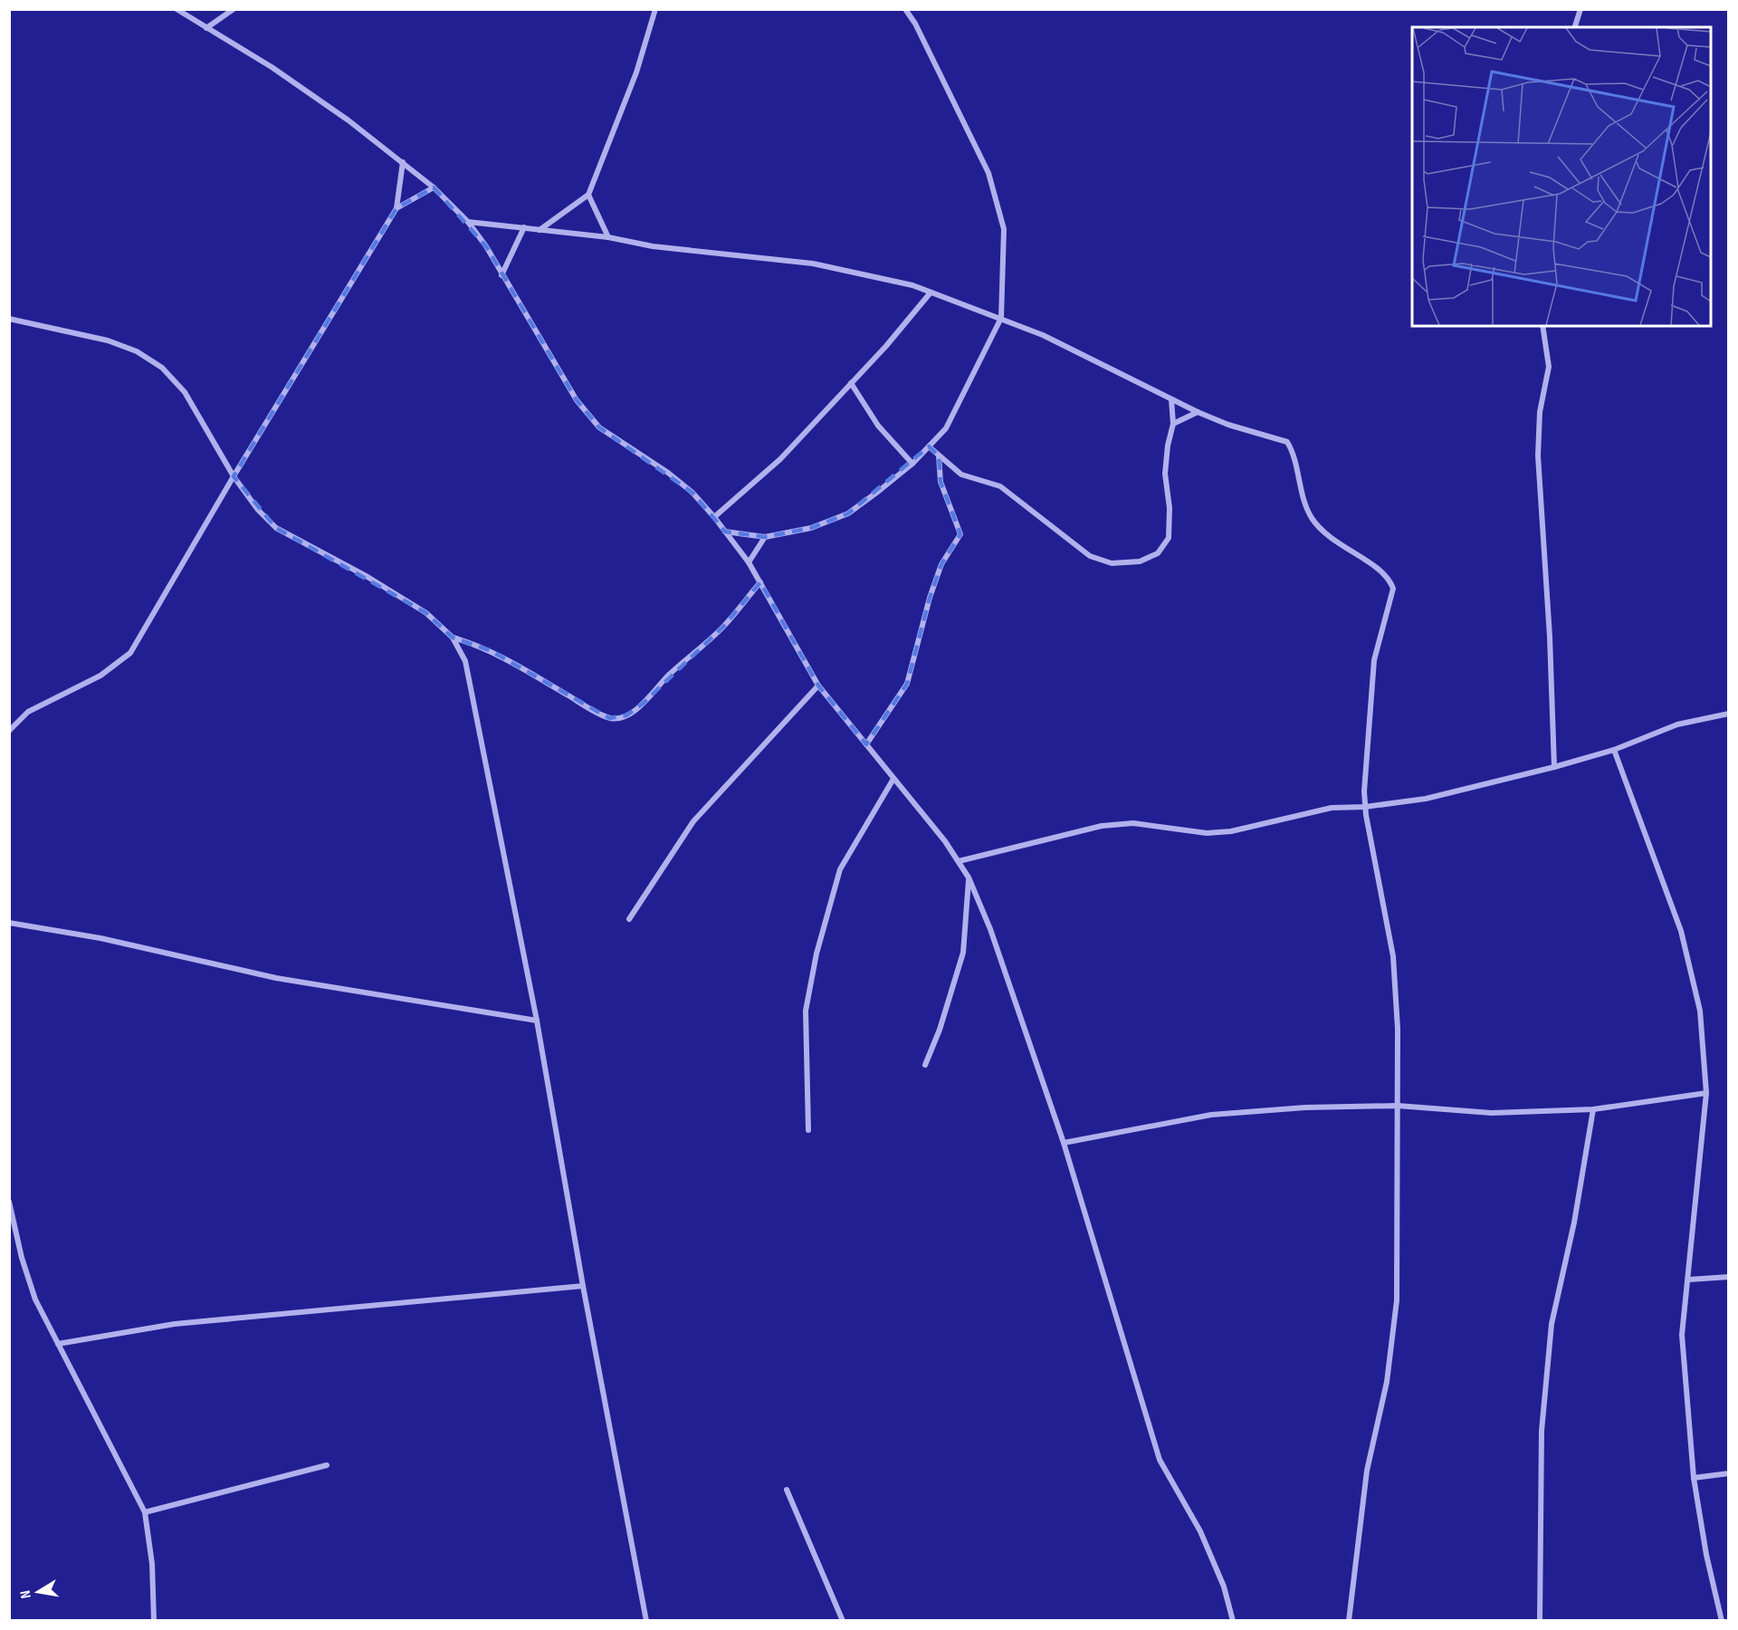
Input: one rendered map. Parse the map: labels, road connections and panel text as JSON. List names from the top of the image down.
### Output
{
  "north": "left"
}
